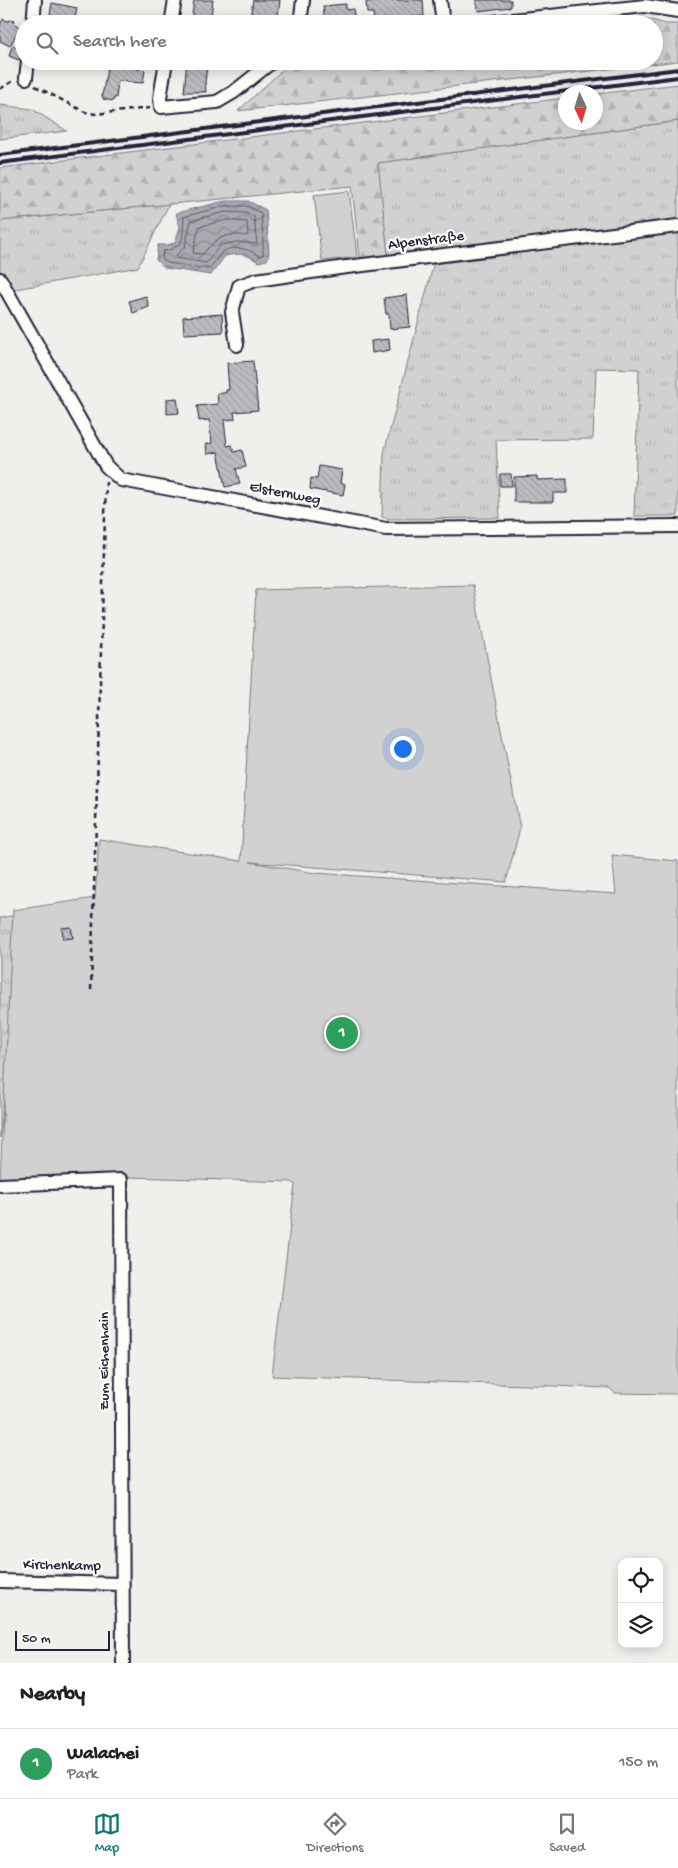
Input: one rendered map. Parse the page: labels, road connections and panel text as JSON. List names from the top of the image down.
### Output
{
  "streets": {
    "street": [
      "Alpenstraße",
      "Elsternweg",
      "Zum Eichenhain",
      "Kirchenkamp"
    ]
  },
  "crossings": [
    ["Zum Eichenhain", "Kirchenkamp"]
  ],
  "scale_bar": "50 m",
  "north": "bottom",
  "page": {
    "search": "Search here",
    "pins": "1",
    "scale": "50 m",
    "heading": "Nearby",
    "list": [
      {
        "mark": "1",
        "name": "Walachei",
        "note": "Park",
        "value": "150 m"
      }
    ],
    "nav": ["Map", "Directions", "Saved"]
  }
}
